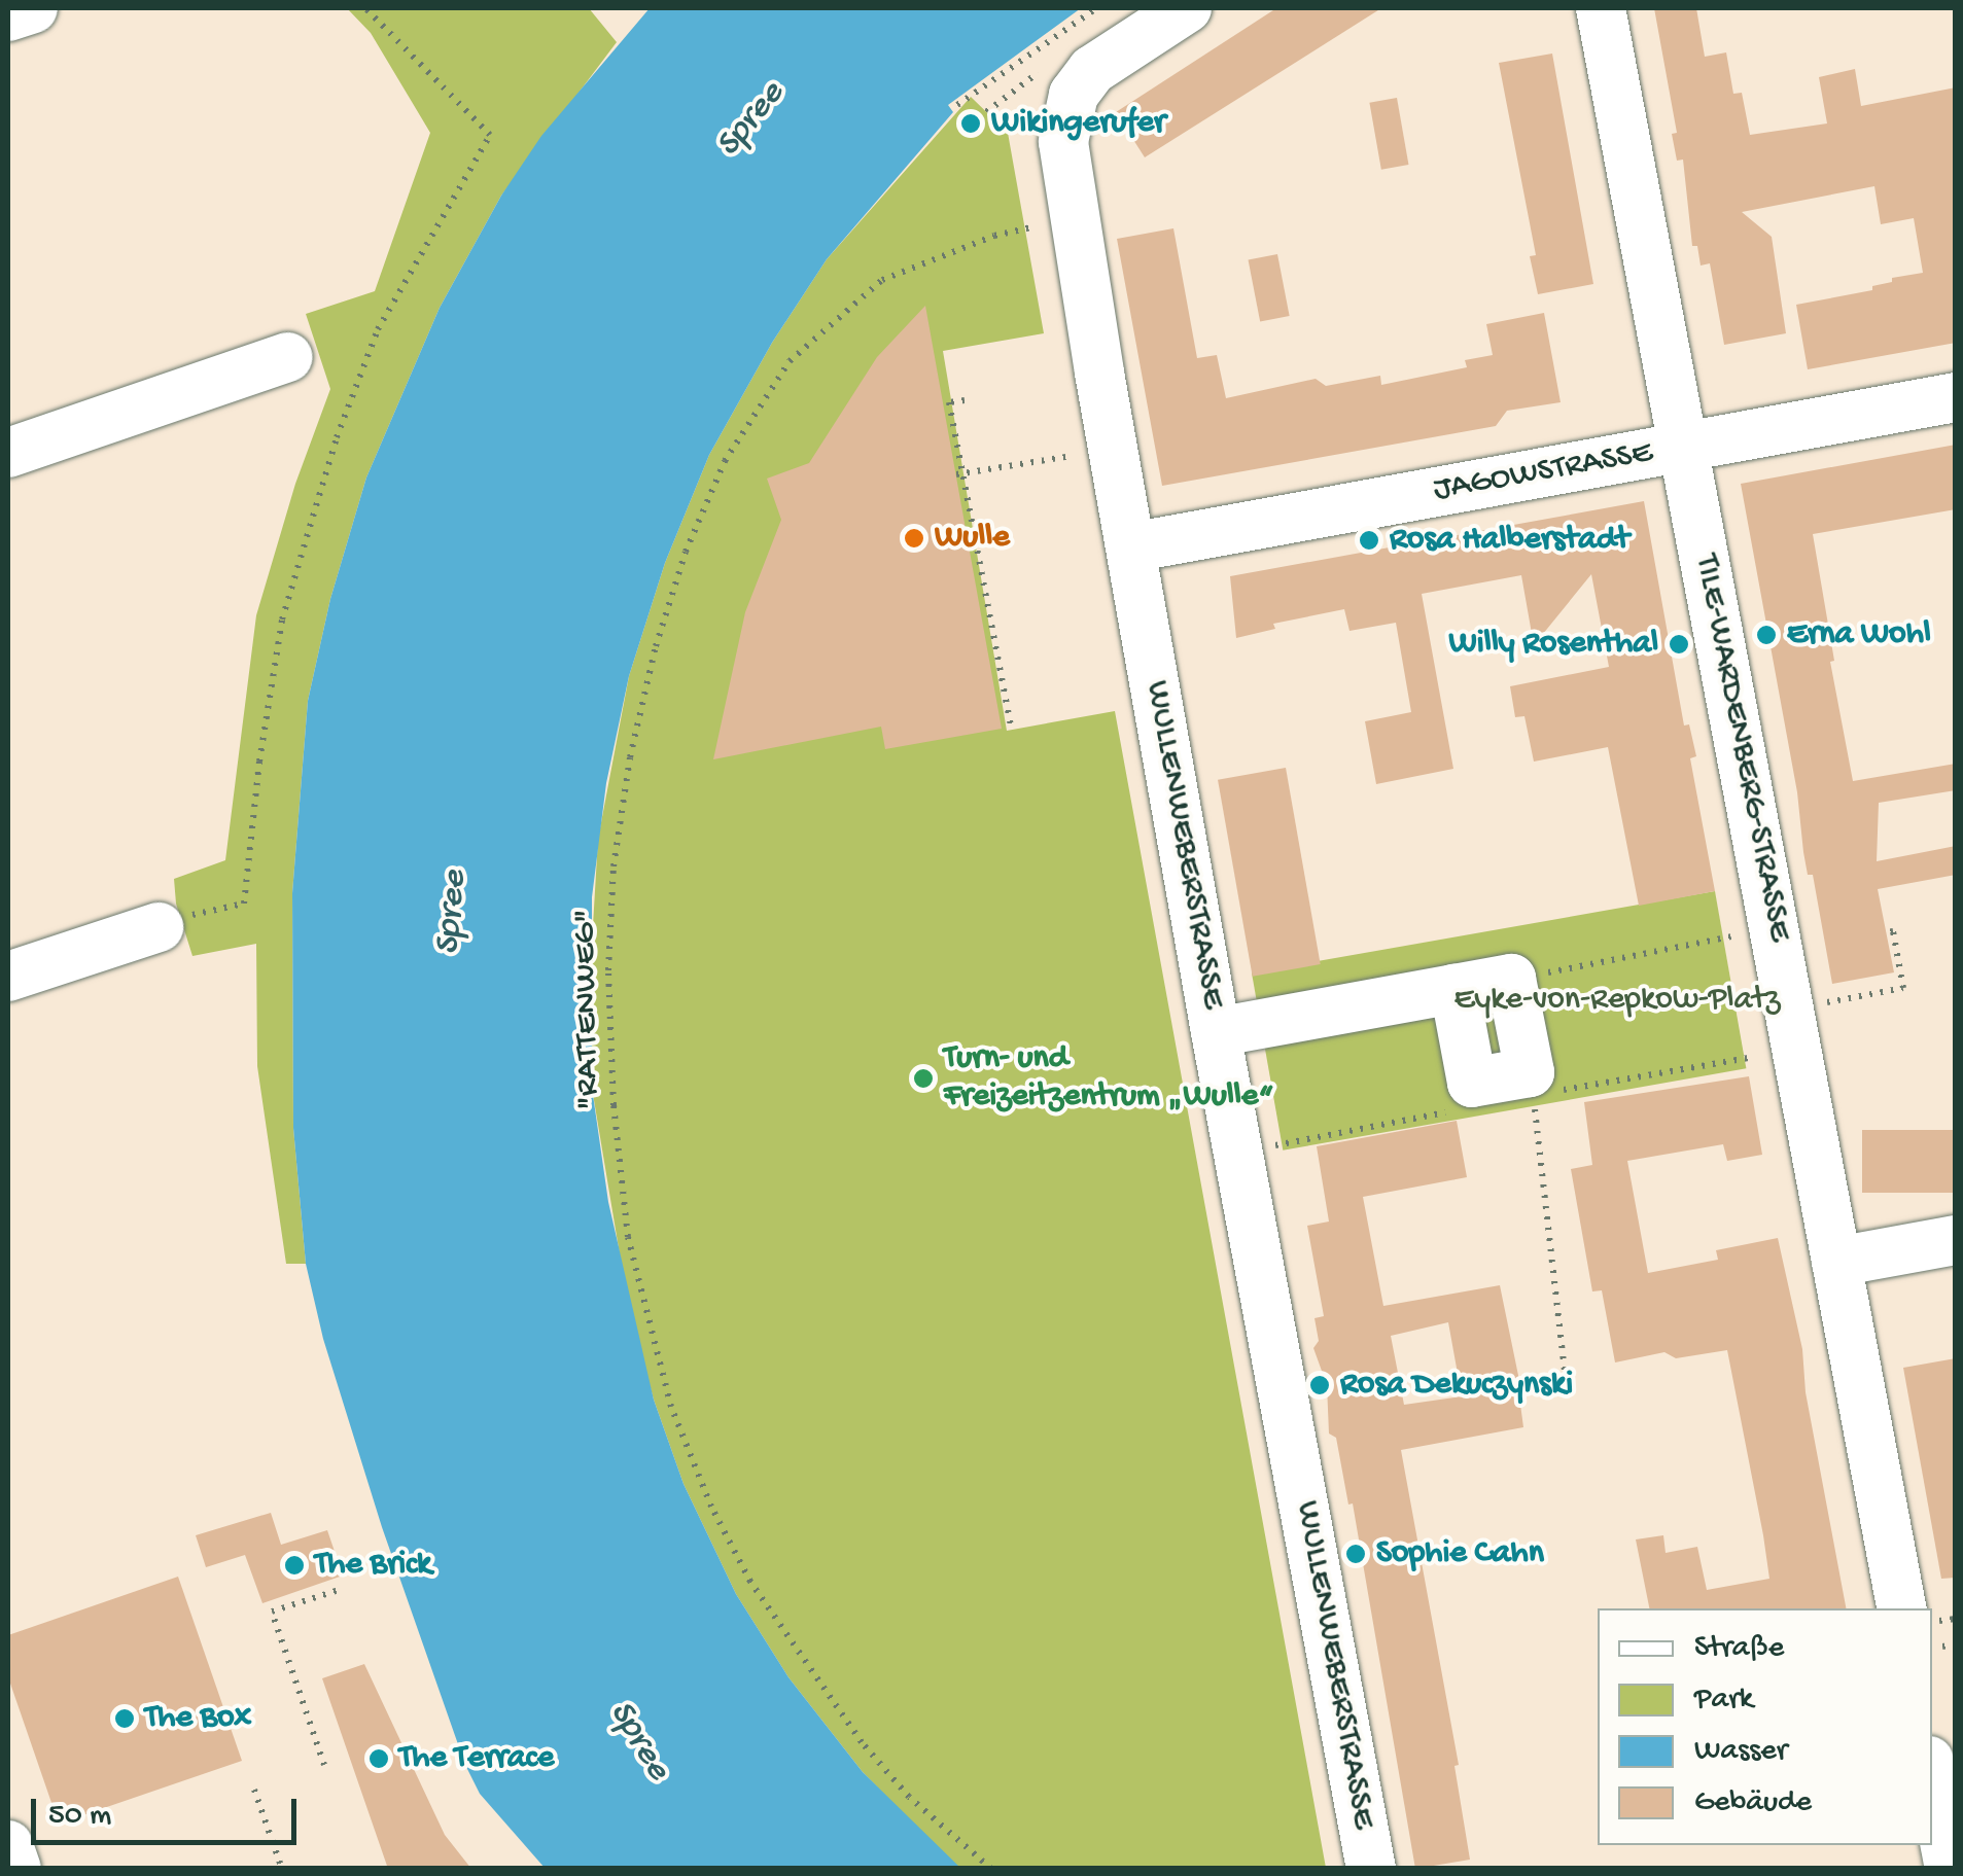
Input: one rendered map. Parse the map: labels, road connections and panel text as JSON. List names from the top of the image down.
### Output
{
  "streets": {
    "street": ["JAGOWSTRASSE", "TILE-WARDENBERG-STRASSE", "WULLENWEBERSTRASSE"],
    "path": ["\"RATTENWEG\""]
  },
  "crossings": [
    ["JAGOWSTRASSE", "TILE-WARDENBERG-STRASSE"],
    ["JAGOWSTRASSE", "WULLENWEBERSTRASSE"]
  ],
  "water": ["Spree"],
  "parks": ["Eyke-von-Repkow-Platz"],
  "places": [
    "Wikingerufer",
    "Wulle",
    "Rosa Halberstadt",
    "Erna Wohl",
    "Willy Rosenthal",
    "Turn- und Freizeitzentrum „Wulle“",
    "Rosa Dekuczynski",
    "Sophie Cahn",
    "The Brick",
    "The Box",
    "The Terrace"
  ],
  "legend": [
    "Straße",
    "Park",
    "Wasser",
    "Gebäude"
  ],
  "scale_bar": "50 m"
}
